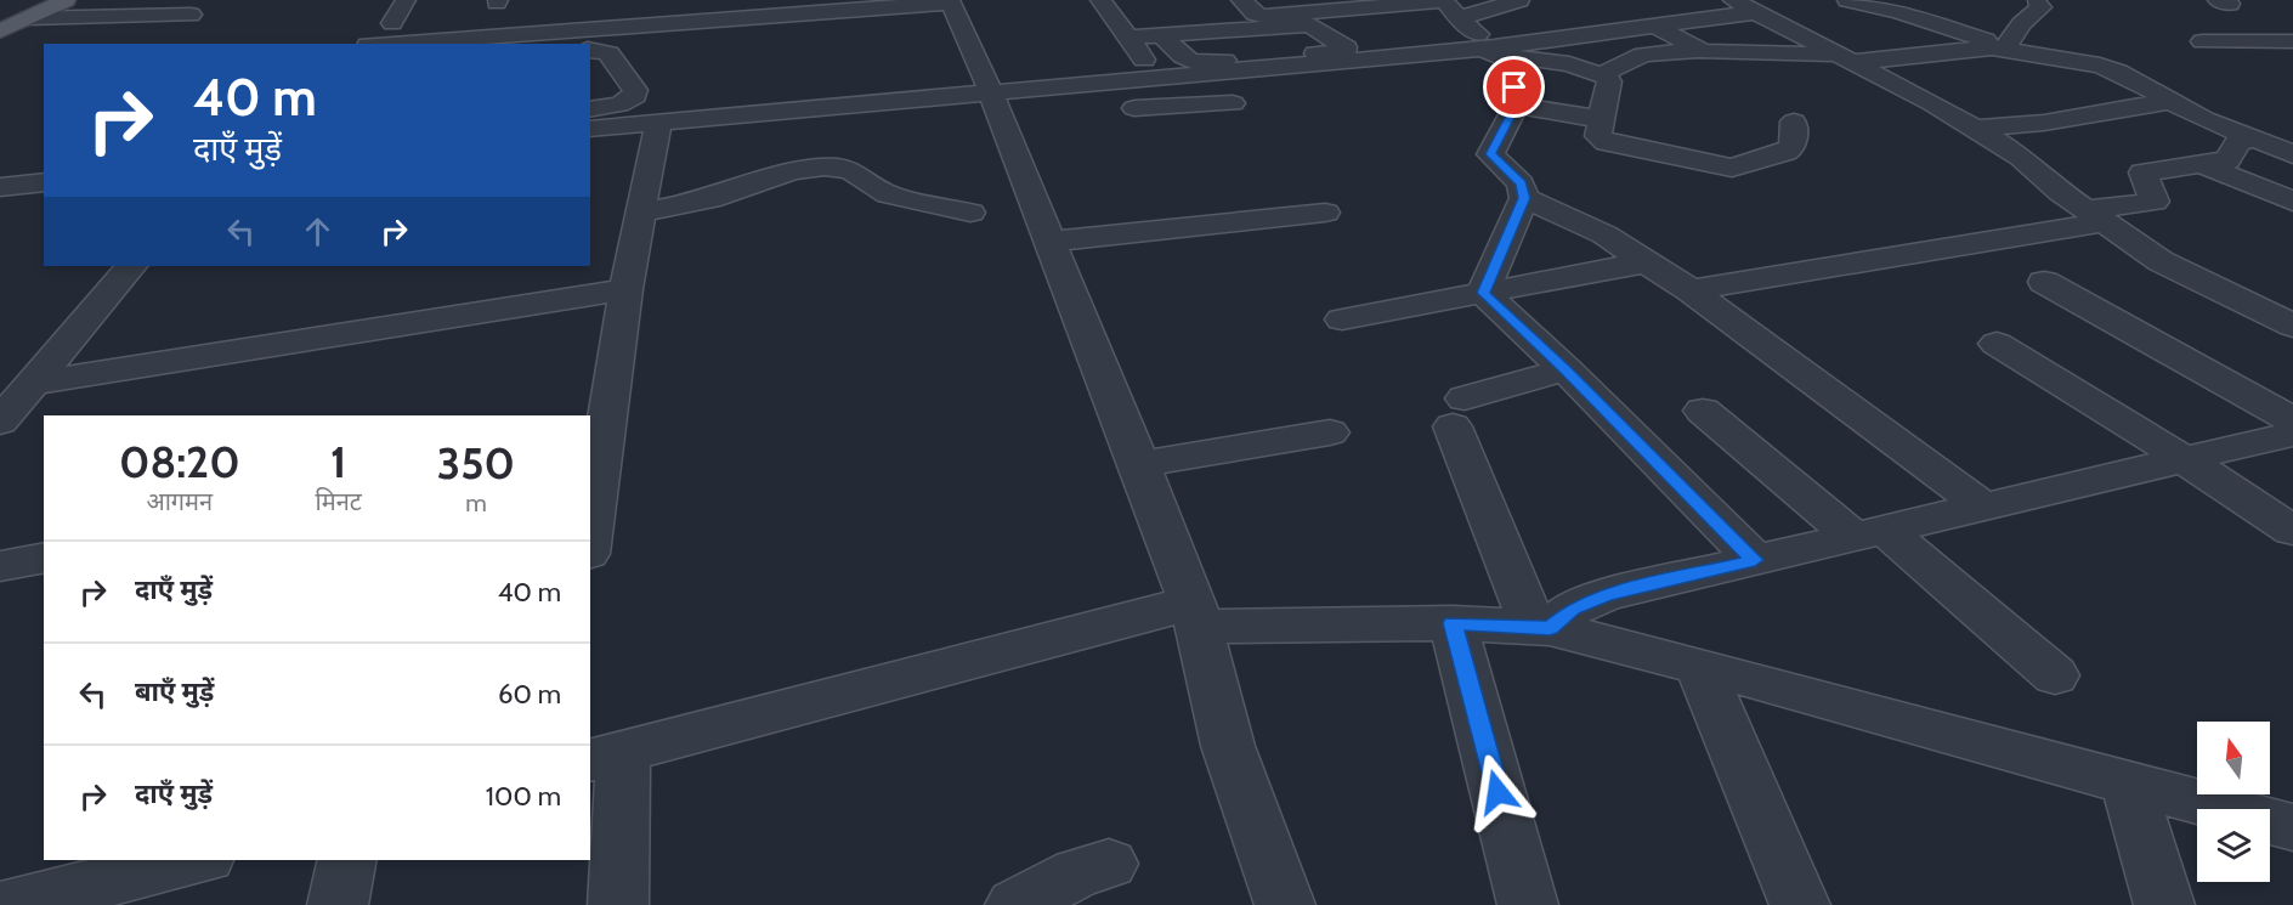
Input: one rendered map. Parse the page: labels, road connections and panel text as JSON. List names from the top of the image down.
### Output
{
  "north": "top",
  "page": {
    "turn": ["40 m", "दाएँ मुड़ें"],
    "eta": [
      "08:20",
      "आगमन",
      "1",
      "मिनट",
      "350",
      "m"
    ],
    "list": [
      {
        "name": "दाएँ मुड़ें",
        "value": "40 m"
      },
      {
        "name": "बाएँ मुड़ें",
        "value": "60 m"
      },
      {
        "name": "दाएँ मुड़ें",
        "value": "100 m"
      }
    ]
  }
}
